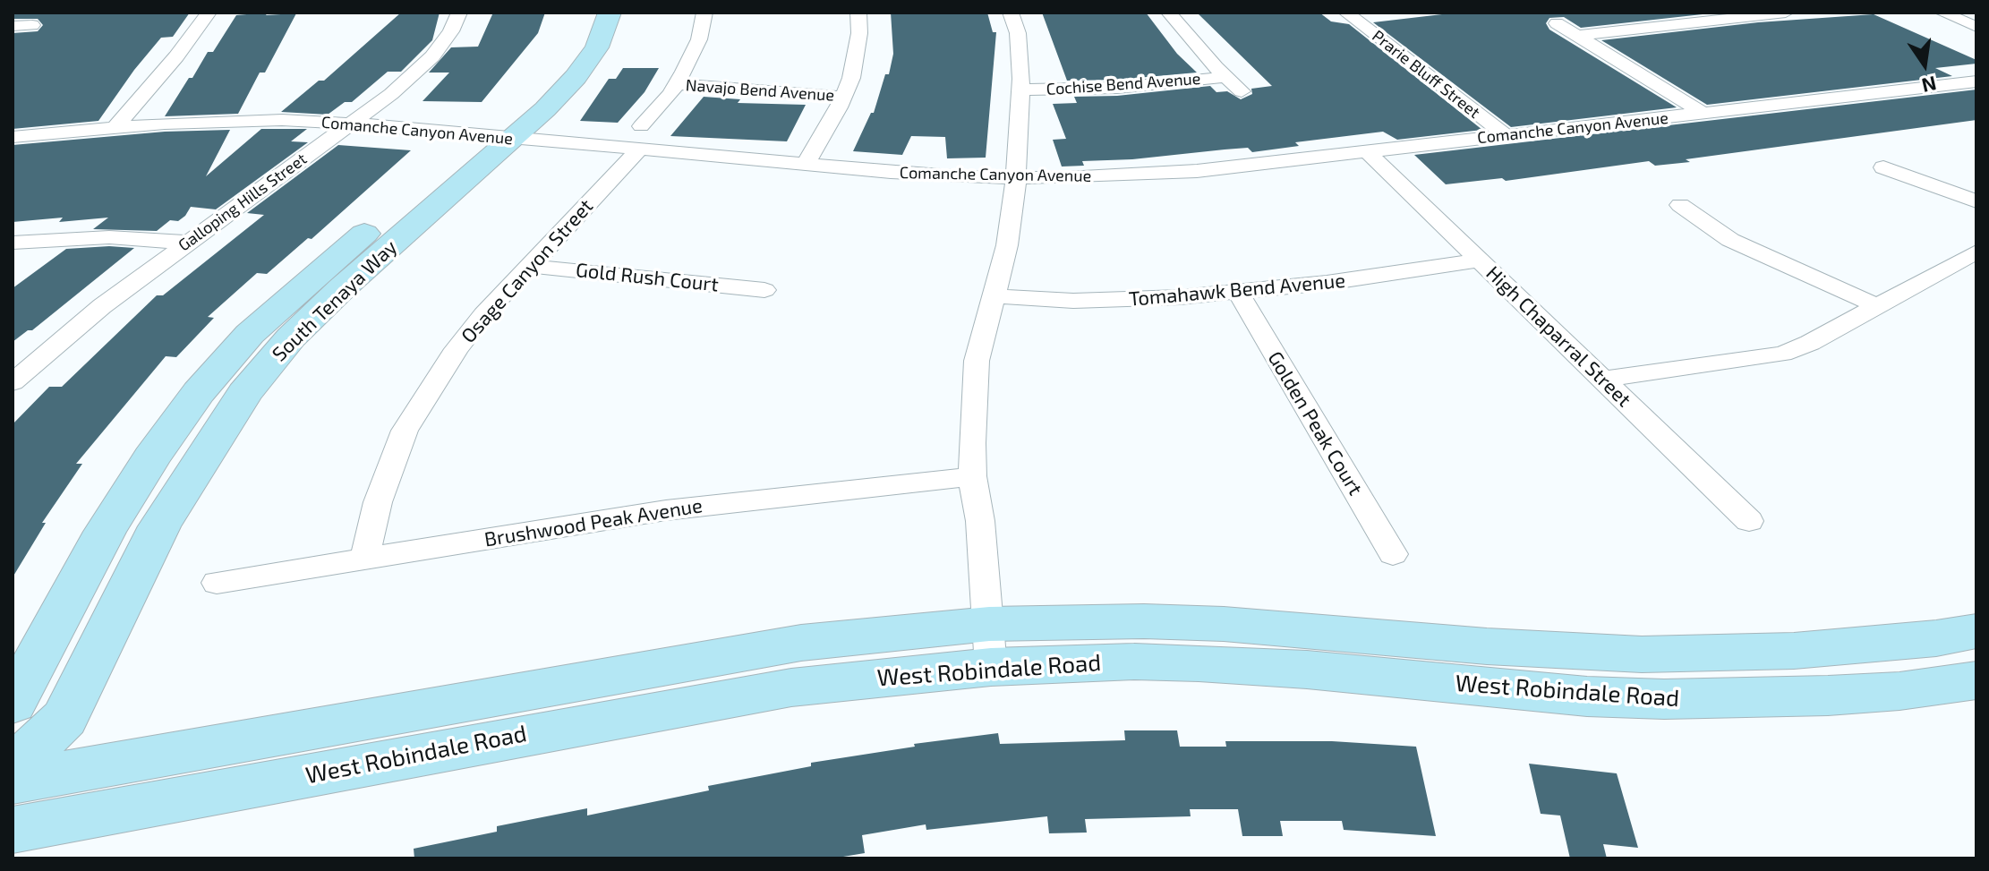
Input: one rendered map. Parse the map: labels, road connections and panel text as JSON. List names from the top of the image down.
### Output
{
  "streets": {
    "street": [
      "Prarie Bluff Street",
      "Cochise Bend Avenue",
      "Navajo Bend Avenue",
      "Comanche Canyon Avenue",
      "Galloping Hills Street",
      "Osage Canyon Street",
      "Gold Rush Court",
      "Tomahawk Bend Avenue",
      "South Tenaya Way",
      "High Chaparral Street",
      "Golden Peak Court",
      "Brushwood Peak Avenue",
      "West Robindale Road"
    ]
  },
  "crossings": [
    ["Prarie Bluff Street", "Comanche Canyon Avenue"],
    ["Navajo Bend Avenue", "Osage Canyon Street"],
    ["Comanche Canyon Avenue", "Galloping Hills Street"],
    ["Comanche Canyon Avenue", "Osage Canyon Street"],
    ["Comanche Canyon Avenue", "South Tenaya Way"],
    ["Comanche Canyon Avenue", "High Chaparral Street"],
    ["Osage Canyon Street", "Gold Rush Court"],
    ["Osage Canyon Street", "Brushwood Peak Avenue"],
    ["Tomahawk Bend Avenue", "High Chaparral Street"],
    ["Tomahawk Bend Avenue", "Golden Peak Court"]
  ],
  "north": "bottom"
}
